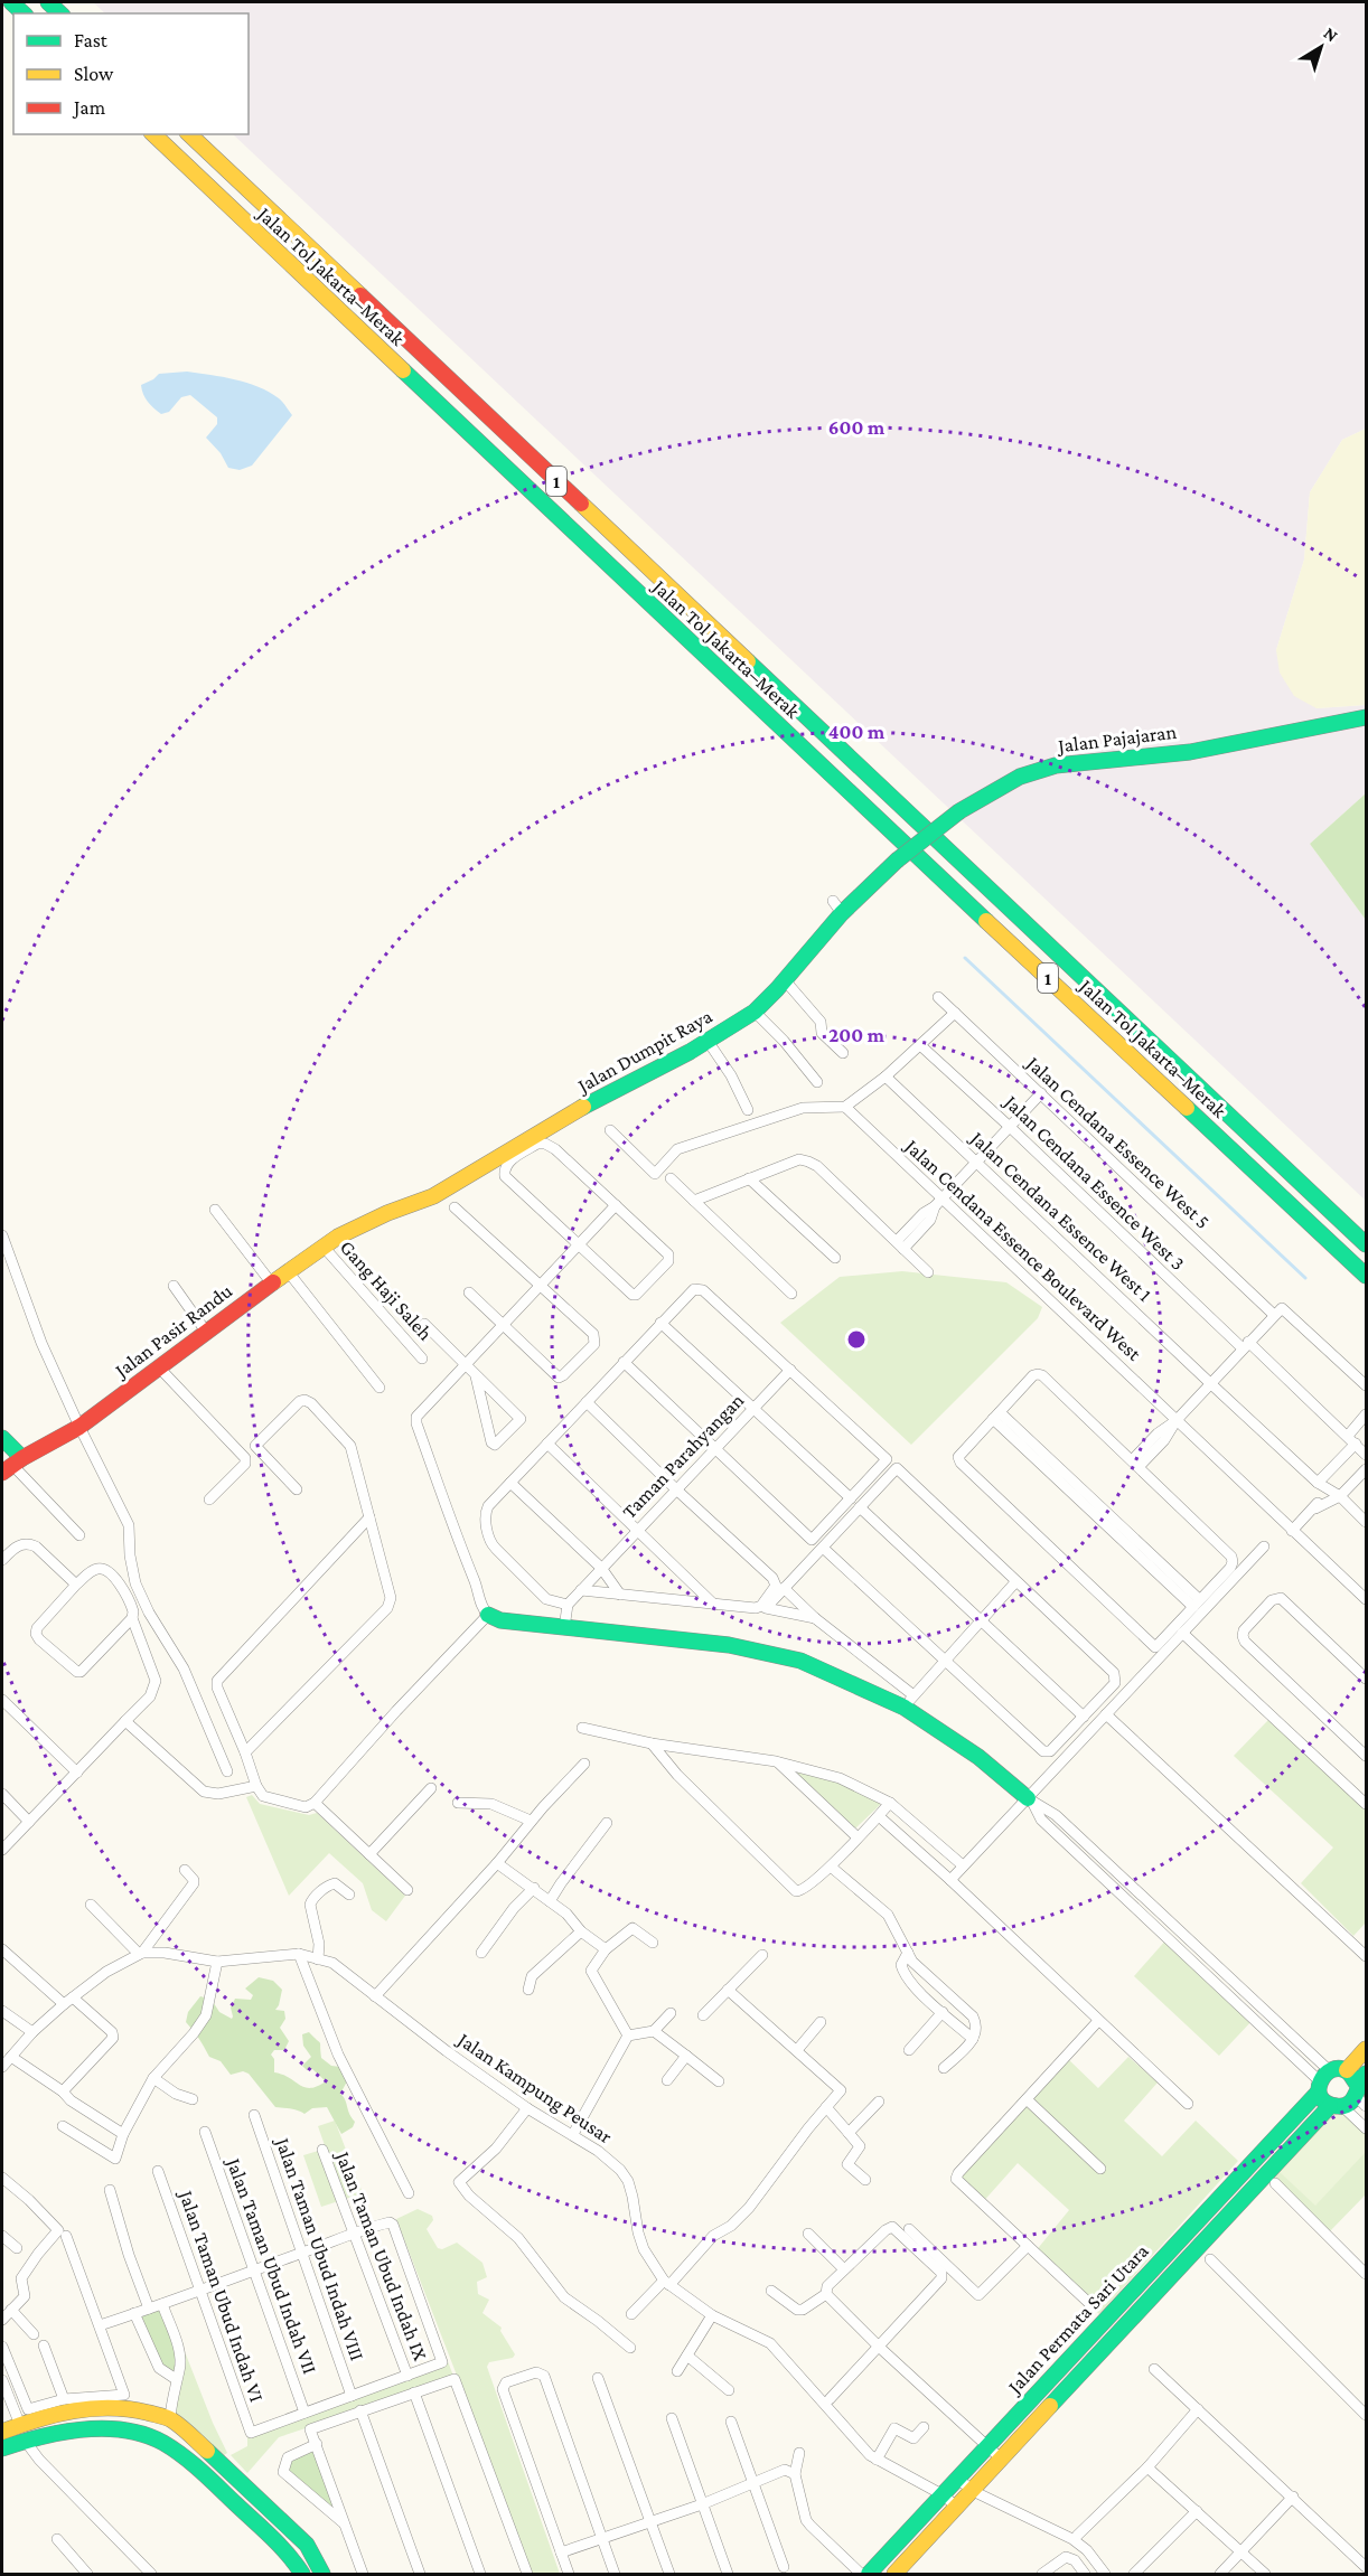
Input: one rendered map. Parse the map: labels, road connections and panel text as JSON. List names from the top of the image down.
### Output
{
  "streets": {
    "main road": [
      "Jalan Tol Jakarta–Merak",
      "1",
      "Jalan Pajajaran",
      "Jalan Dumpit Raya",
      "Jalan Pasir Randu",
      "Jalan Permata Sari Utara"
    ],
    "street": [
      "Jalan Cendana Essence West 5",
      "Jalan Cendana Essence West 3",
      "Jalan Cendana Essence West 1",
      "Jalan Cendana Essence Boulevard West",
      "Gang Haji Saleh",
      "Taman Parahyangan",
      "Jalan Kampung Peusar",
      "Jalan Taman Ubud Indah VIII",
      "Jalan Taman Ubud Indah IX",
      "Jalan Taman Ubud Indah VII",
      "Jalan Taman Ubud Indah VI"
    ]
  },
  "crossings": [
    ["Jalan Pajajaran", "Jalan Dumpit Raya"],
    ["Jalan Dumpit Raya", "Jalan Pasir Randu"],
    ["Gang Haji Saleh", "Jalan Pasir Randu"],
    ["Jalan Kampung Peusar", "Jalan Permata Sari Utara"],
    ["Jalan Taman Ubud Indah VII", "Jalan Taman Ubud Indah VI"]
  ],
  "legend": ["Fast", "Slow", "Jam"],
  "north": "top right",
  "rings": ["600 m", "400 m", "200 m"]
}
